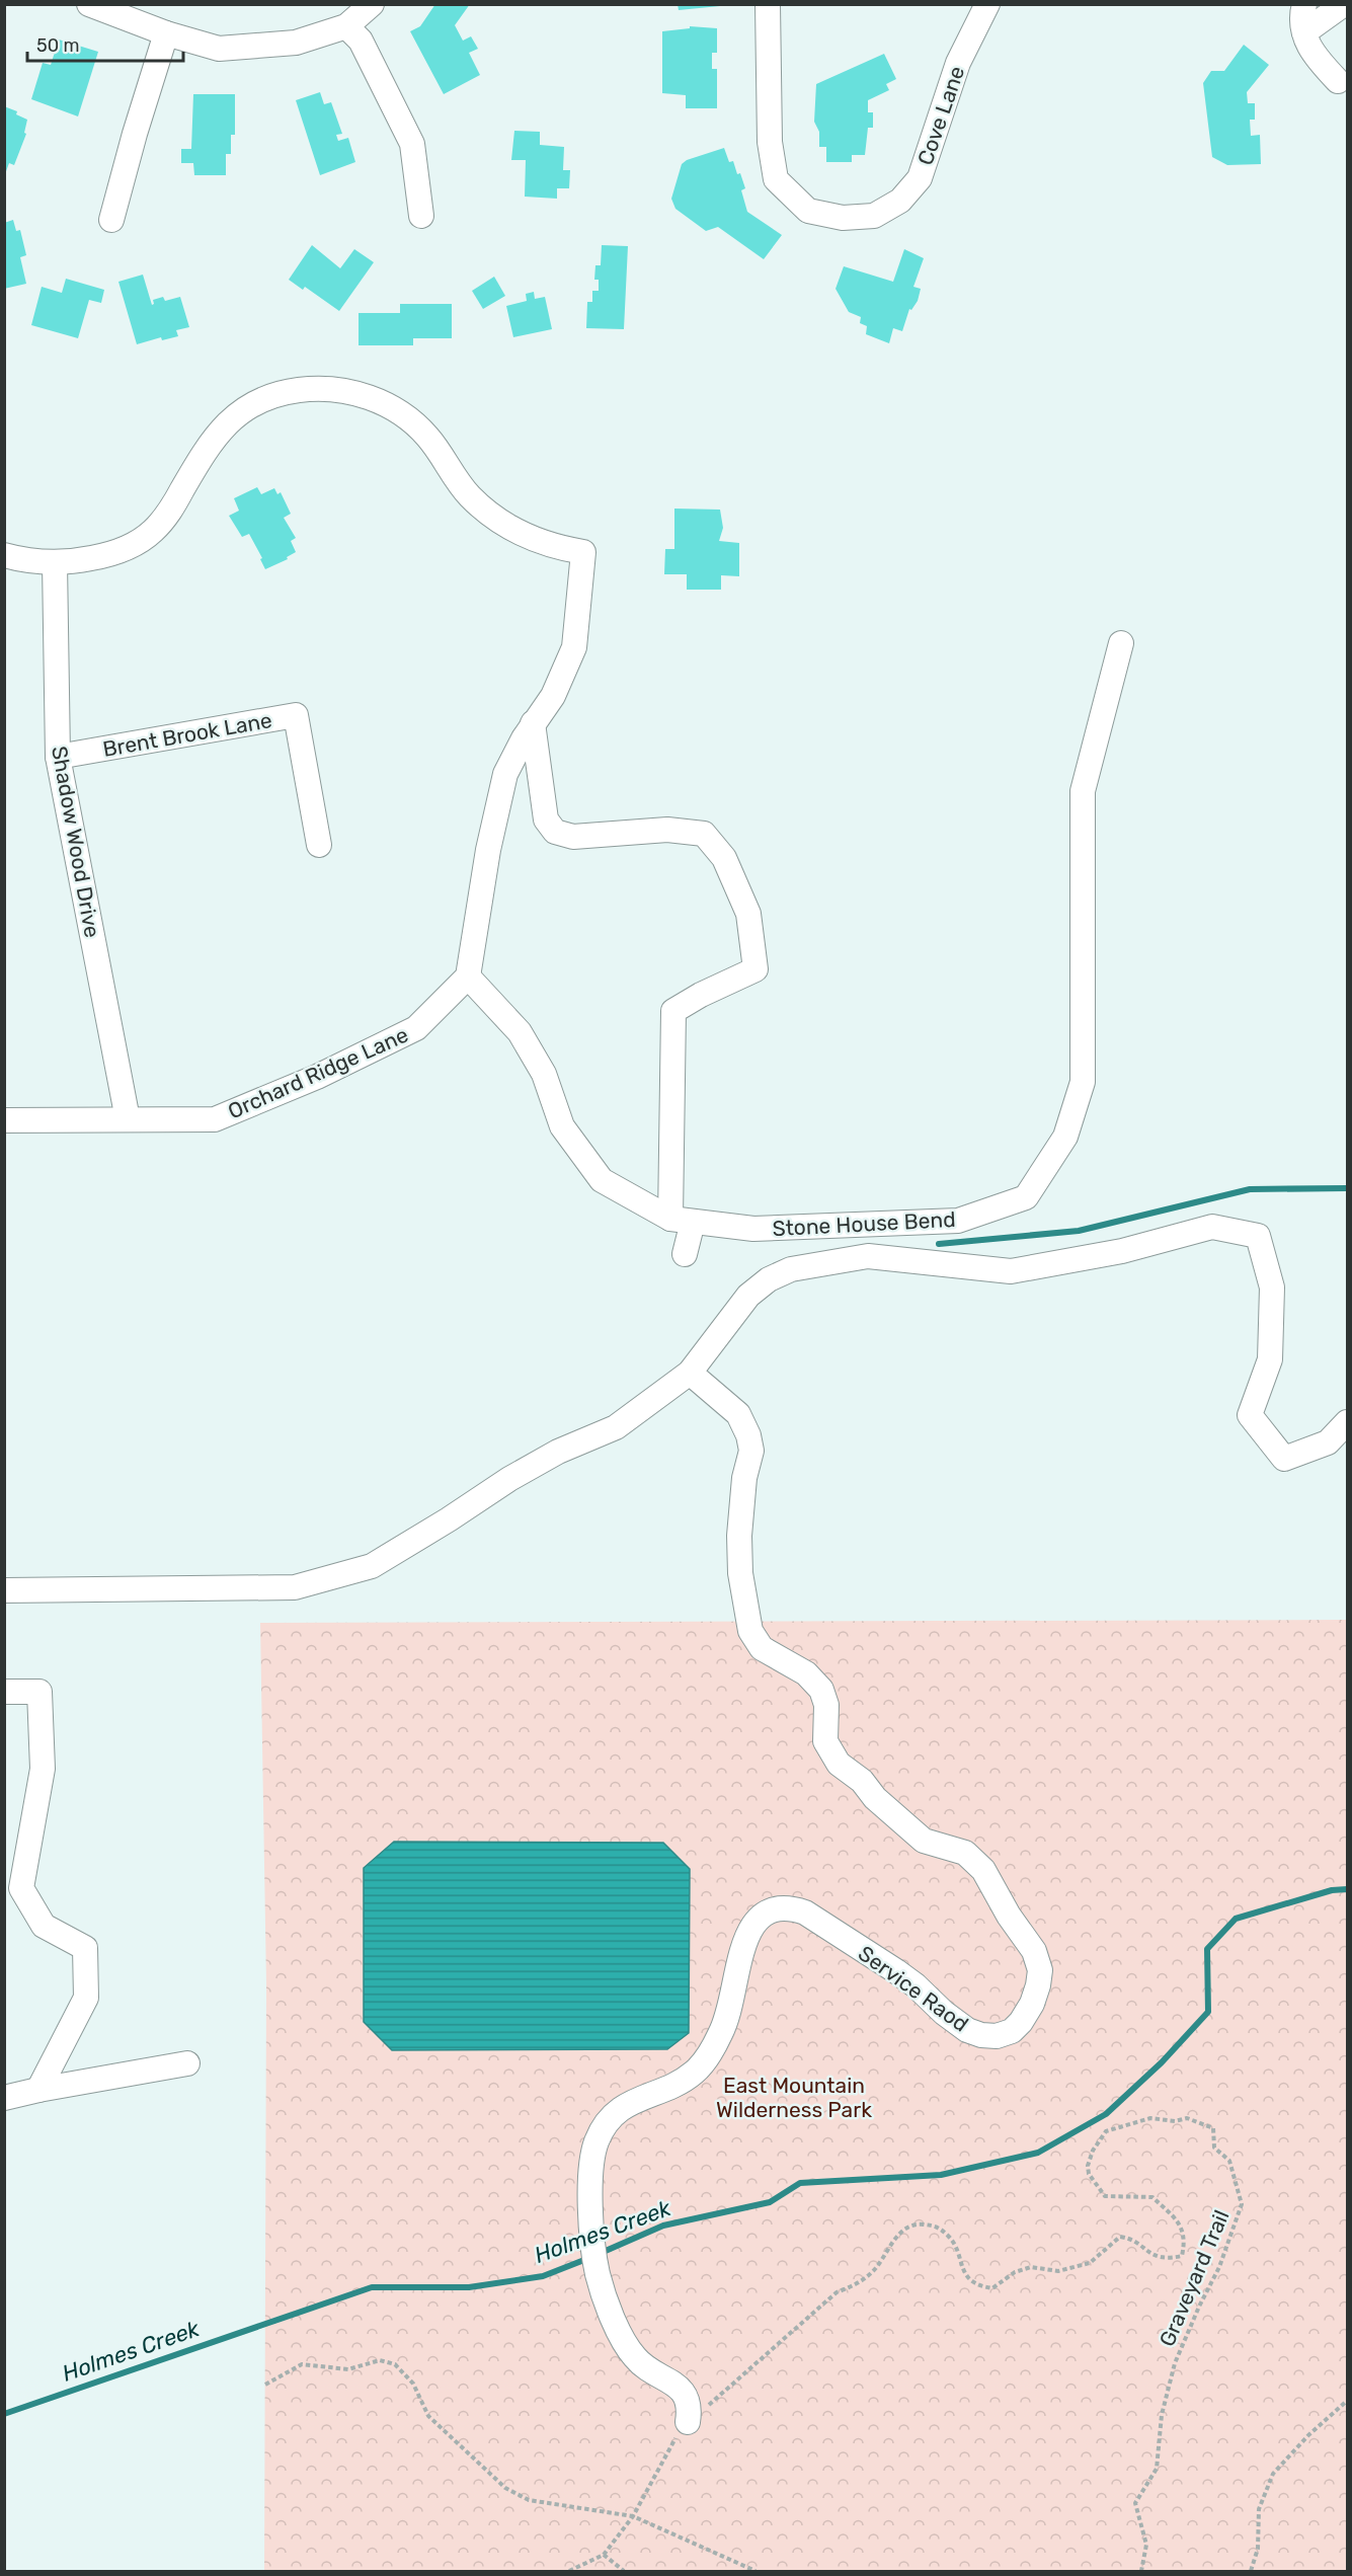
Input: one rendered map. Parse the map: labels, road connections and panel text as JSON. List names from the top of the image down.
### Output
{
  "streets": {
    "street": [
      "Cove Lane",
      "Brent Brook Lane",
      "Shadow Wood Drive",
      "Orchard Ridge Lane",
      "Stone House Bend",
      "Service Raod"
    ],
    "path": ["Graveyard Trail"]
  },
  "crossings": [
    ["Brent Brook Lane", "Shadow Wood Drive"],
    ["Shadow Wood Drive", "Orchard Ridge Lane"],
    ["Orchard Ridge Lane", "Stone House Bend"],
    ["Service Raod", "Graveyard Trail"]
  ],
  "water": ["Holmes Creek"],
  "parks": ["East Mountain Wilderness Park"],
  "scale_bar": "50 m"
}
